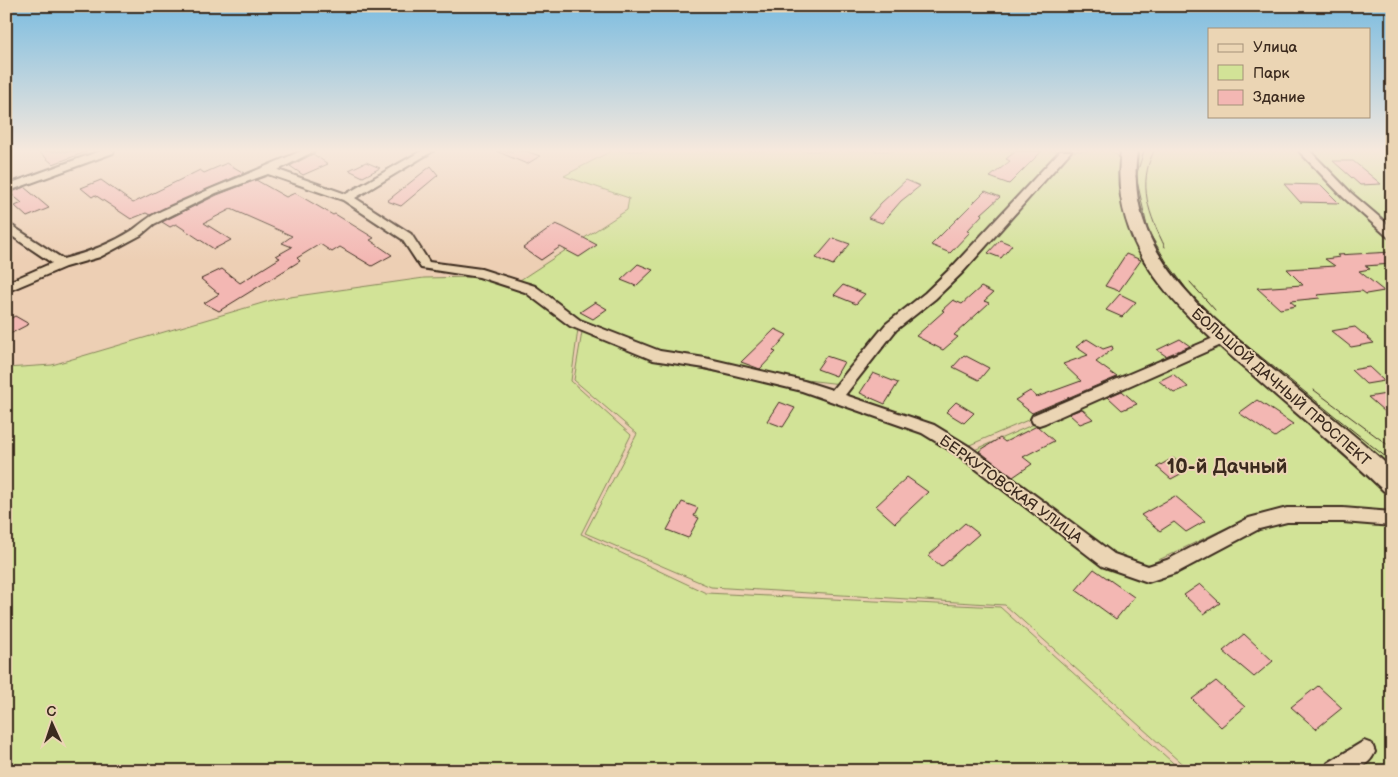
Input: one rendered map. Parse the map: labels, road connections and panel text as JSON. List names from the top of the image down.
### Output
{
  "streets": {
    "main road": ["БОЛЬШОЙ ДАЧНЫЙ ПРОСПЕКТ"],
    "street": ["БЕРКУТОВСКАЯ УЛИЦА"]
  },
  "districts": ["10-й Дачный"],
  "legend": ["Улица", "Парк", "Здание"],
  "north": "top"
}
